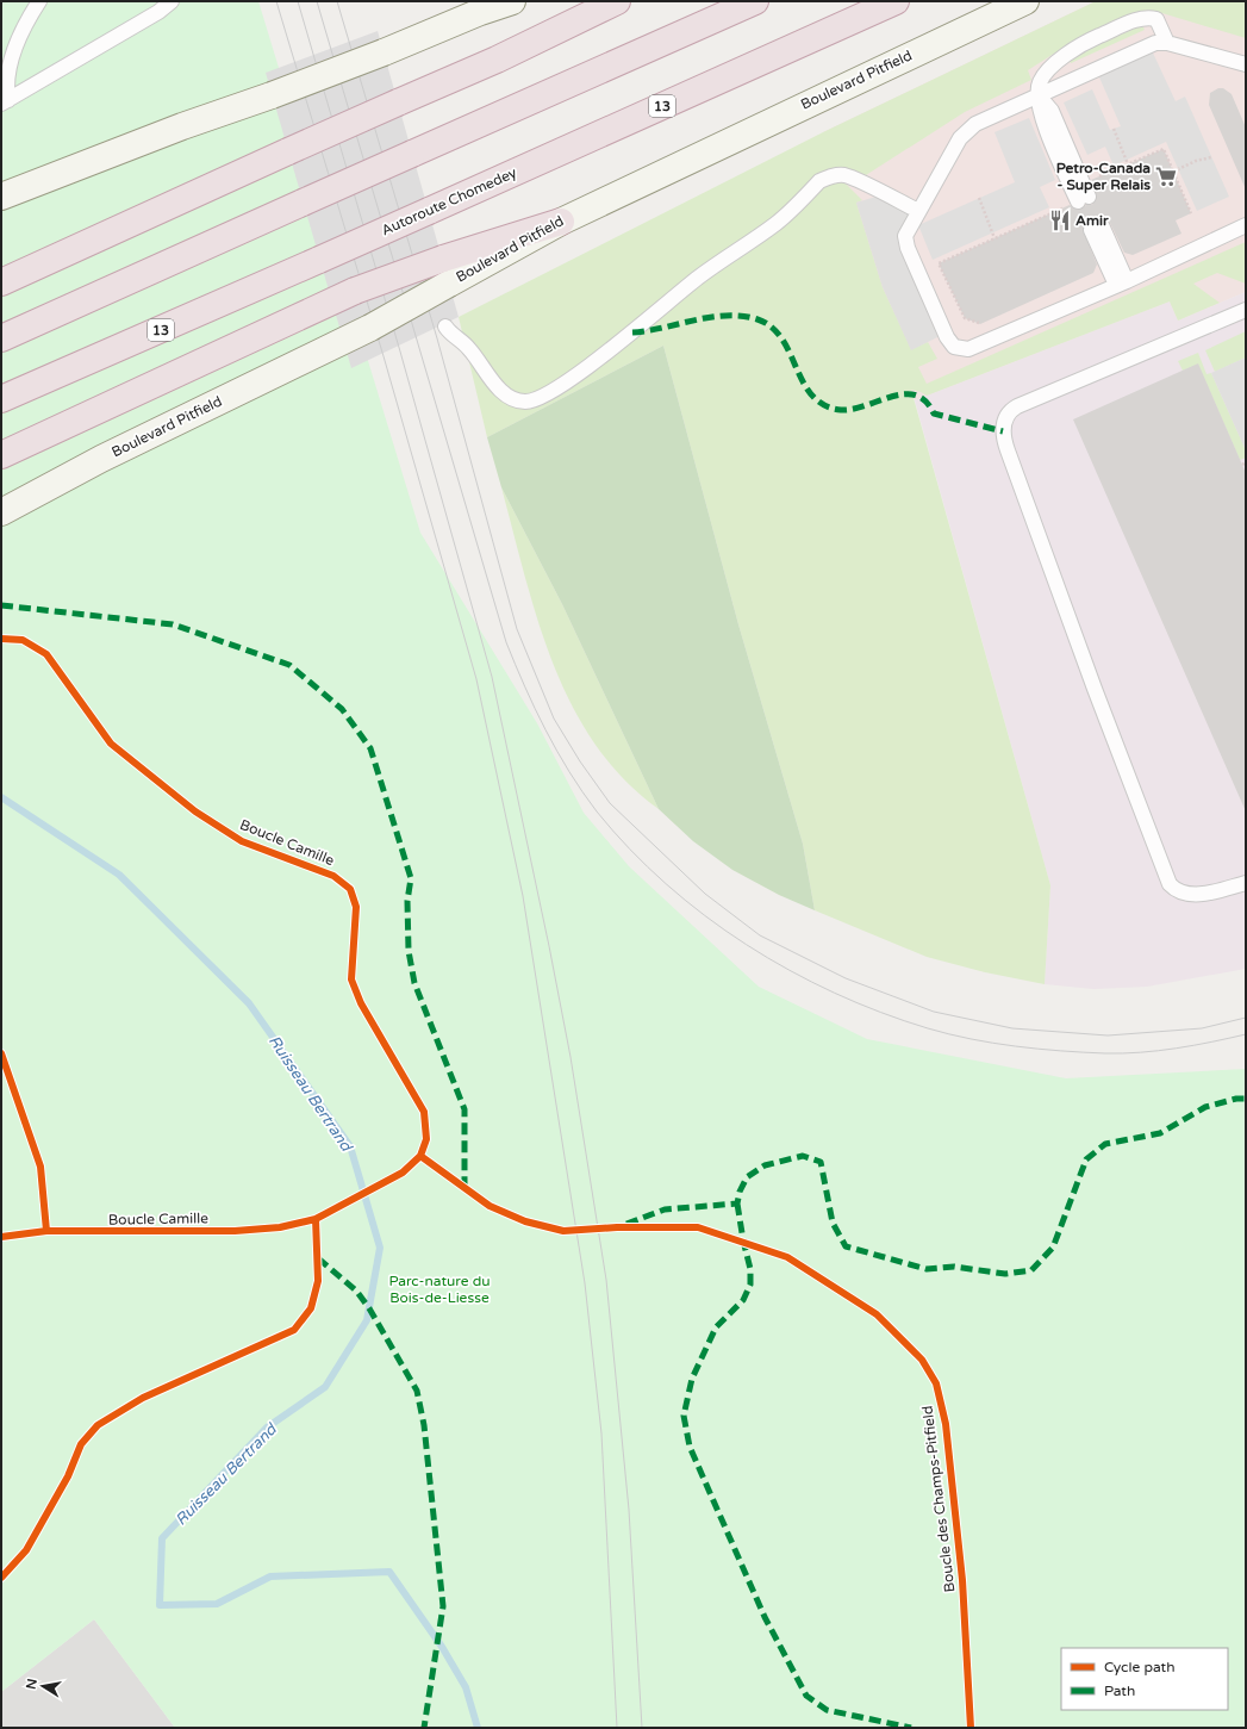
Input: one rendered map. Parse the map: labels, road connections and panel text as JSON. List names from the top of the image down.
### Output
{
  "streets": {
    "highway": ["13", "Autoroute Chomedey"],
    "main road": ["Boulevard Pitfield"],
    "cycle path": ["Boucle Camille", "Boucle des Champs-Pitfield"]
  },
  "water": ["Ruisseau Bertrand"],
  "parks": ["Parc-nature du Bois-de-Liesse"],
  "places": {
    "supermarket": ["Petro-Canada - Super Relais"],
    "restaurant": ["Amir"]
  },
  "legend": ["Cycle path", "Path"],
  "north": "left"
}
